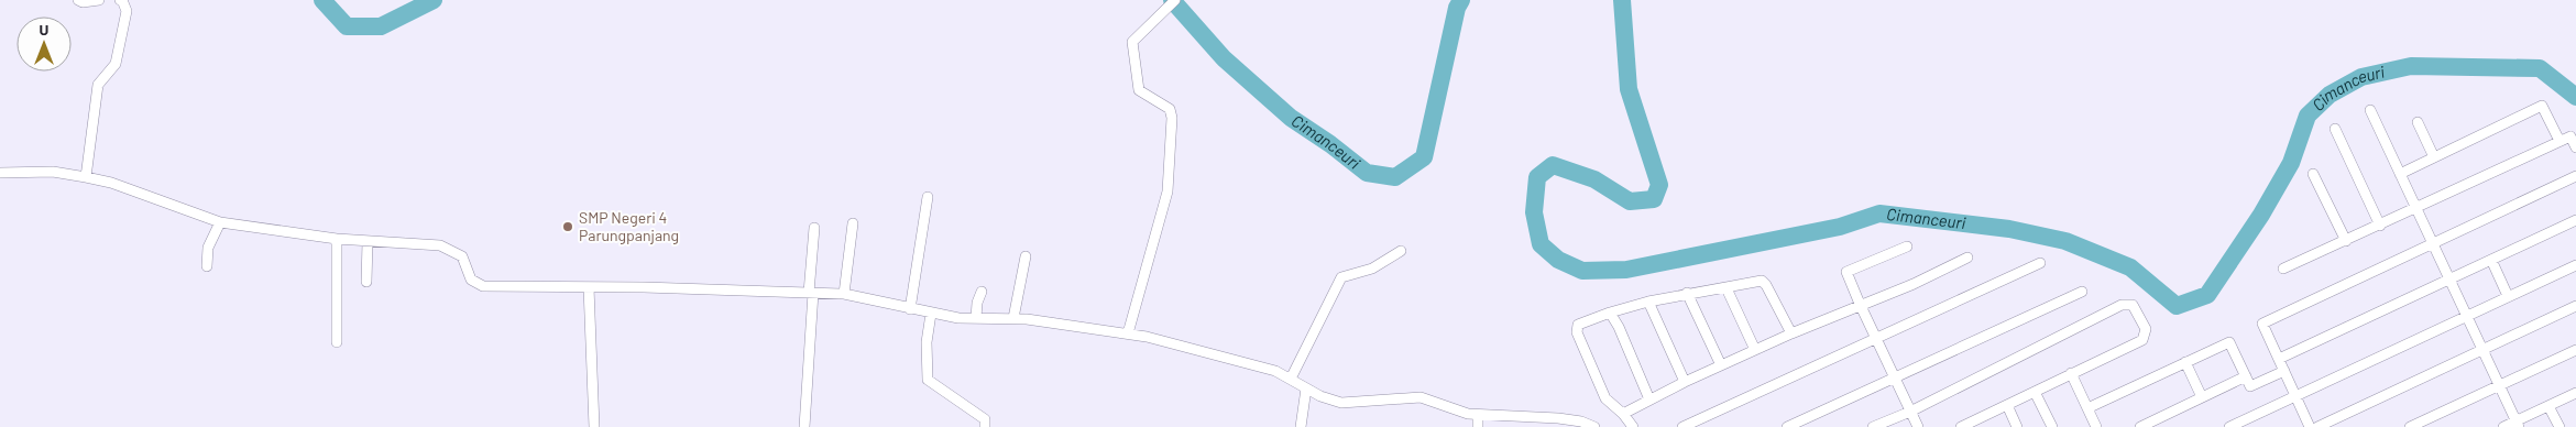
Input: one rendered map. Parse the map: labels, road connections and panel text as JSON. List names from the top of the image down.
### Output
{
  "water": ["Cimanceuri"],
  "places": ["SMP Negeri 4 Parungpanjang"],
  "north": "top"
}
